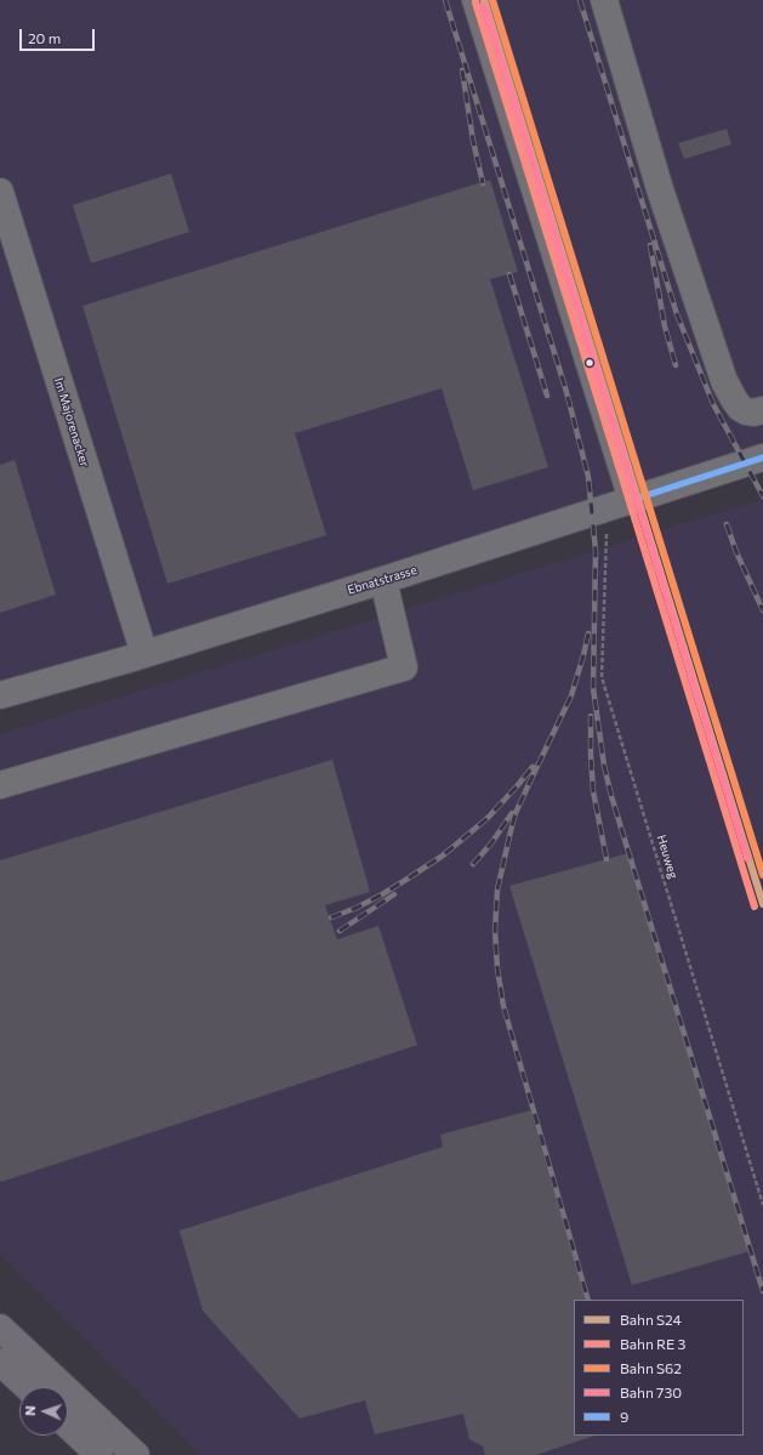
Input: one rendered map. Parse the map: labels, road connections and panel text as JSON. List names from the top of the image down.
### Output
{
  "streets": {
    "street": ["Im Majorenacker", "Ebnatstrasse"],
    "path": ["Heuweg"]
  },
  "crossings": [
    ["Im Majorenacker", "Ebnatstrasse"],
    ["Ebnatstrasse", "Heuweg"]
  ],
  "lines": [
    "rail line S24",
    "rail line S62",
    "transit line 9",
    "rail line 730"
  ],
  "legend": [
    "Bahn S24",
    "Bahn RE 3",
    "Bahn S62",
    "Bahn 730",
    "9"
  ],
  "scale_bar": "20 m",
  "north": "left"
}
